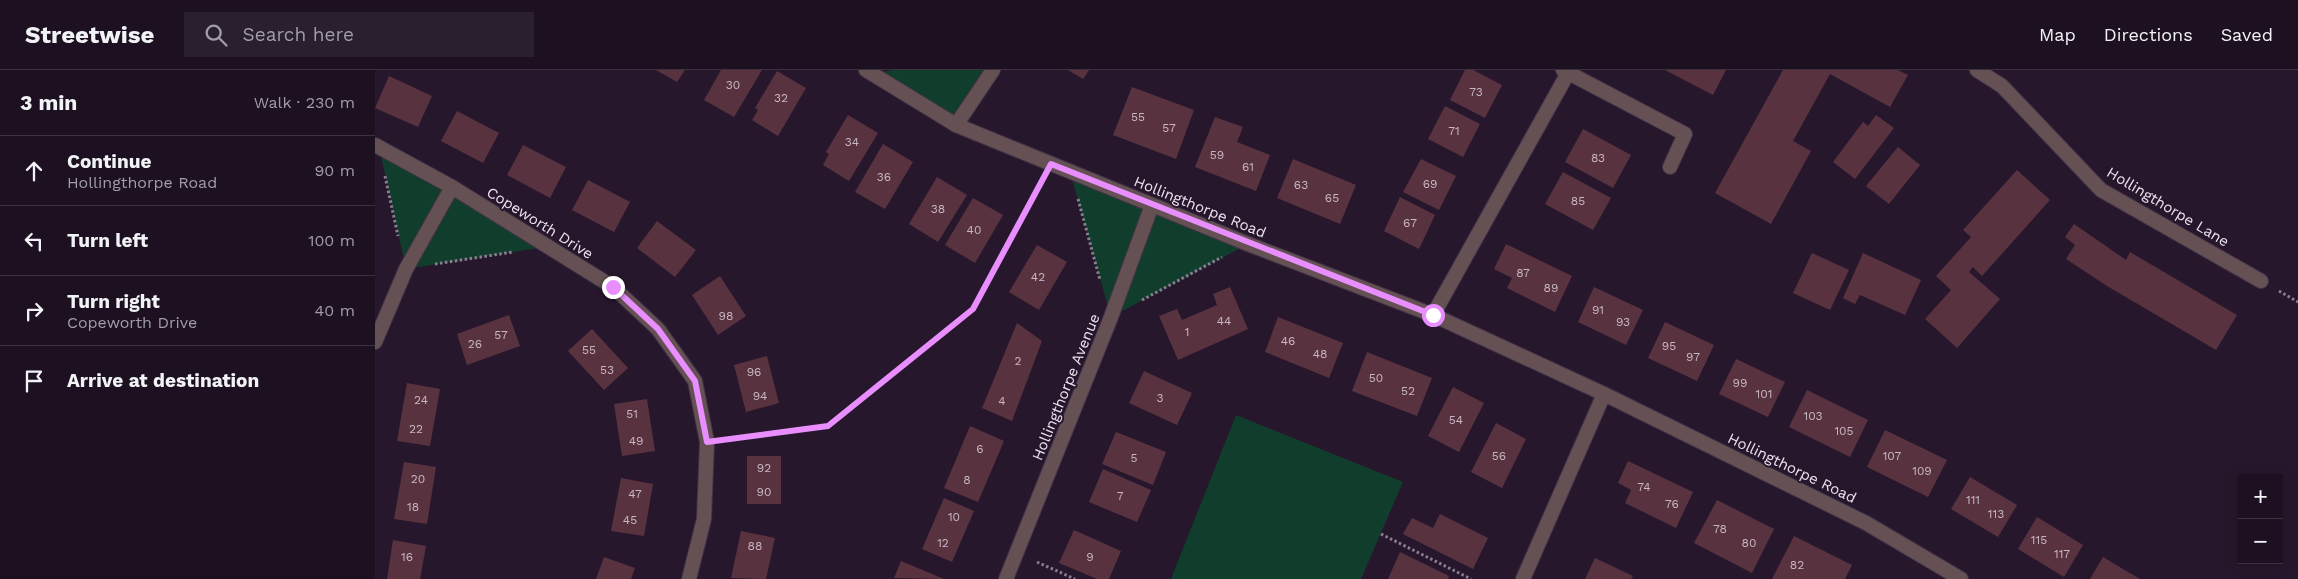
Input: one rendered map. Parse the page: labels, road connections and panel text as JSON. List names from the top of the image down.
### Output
{
  "streets": {
    "street": [
      "Hollingthorpe Road",
      "Hollingthorpe Lane",
      "Copeworth Drive",
      "Hollingthorpe Avenue"
    ]
  },
  "crossings": [
    ["Hollingthorpe Road", "Hollingthorpe Avenue"]
  ],
  "house_numbers": [
    "30",
    "73",
    "32",
    "55",
    "57",
    "71",
    "34",
    "59",
    "83",
    "61",
    "36",
    "69",
    "63",
    "65",
    "85",
    "38",
    "67",
    "40",
    "87",
    "42",
    "89",
    "91",
    "98",
    "44",
    "93",
    "1",
    "57",
    "46",
    "26",
    "95",
    "55",
    "48",
    "97",
    "2",
    "53",
    "96",
    "50",
    "99",
    "52",
    "101",
    "94",
    "3",
    "24",
    "4",
    "51",
    "103",
    "54",
    "22",
    "105",
    "49",
    "6",
    "56",
    "107",
    "5",
    "92",
    "109",
    "20",
    "8",
    "74",
    "90",
    "47",
    "7",
    "111",
    "76",
    "18",
    "113",
    "10",
    "45",
    "78",
    "115",
    "12",
    "80",
    "88",
    "117",
    "16",
    "9",
    "82"
  ],
  "page": {
    "header": "Streetwise",
    "search": "Search here",
    "nav": ["Map", "Directions", "Saved"],
    "heading": ["3 min", "Walk · 230 m"],
    "list": [
      ["Continue", "Hollingthorpe Road", "90 m"],
      ["Turn left", "100 m"],
      ["Turn right", "Copeworth Drive", "40 m"],
      "Arrive at destination"
    ],
    "map_buttons": ["+", "−"]
  }
}
